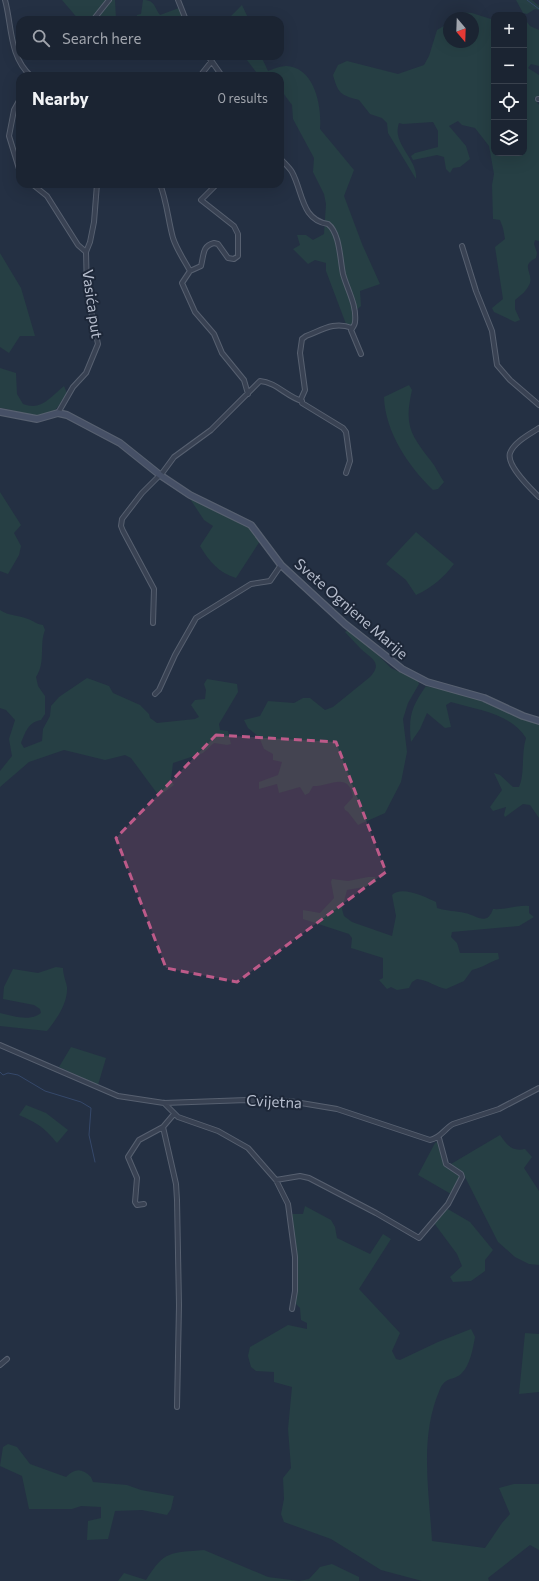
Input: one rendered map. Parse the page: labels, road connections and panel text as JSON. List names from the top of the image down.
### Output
{
  "streets": {
    "street": ["Vasića put", "Svete Ognjene Marije", "Cvijetna"]
  },
  "crossings": [
    ["Vasića put", "Svete Ognjene Marije"]
  ],
  "north": "bottom",
  "page": {
    "map_buttons": ["+", "−"],
    "search": "Search here",
    "heading": ["Nearby", "0 results"]
  }
}
